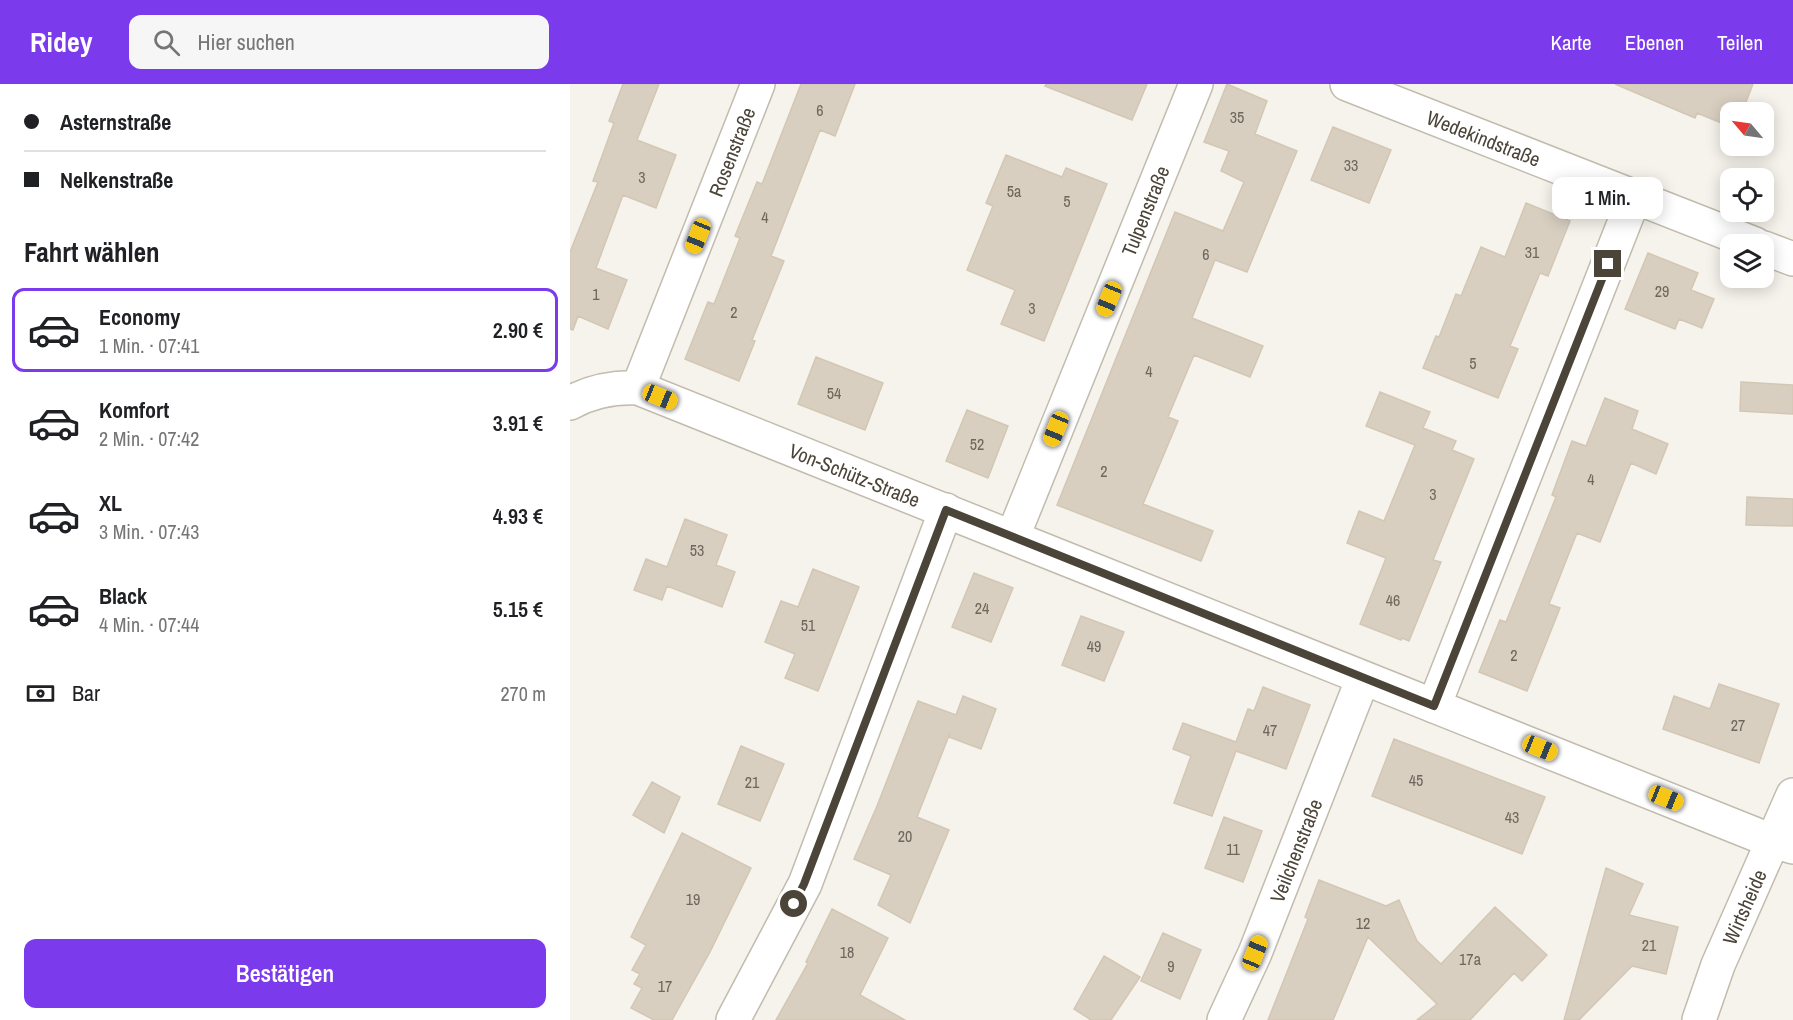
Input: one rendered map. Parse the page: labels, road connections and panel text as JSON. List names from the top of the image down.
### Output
{
  "streets": {
    "street": [
      "Wedekindstraße",
      "Rosenstraße",
      "Tulpenstraße",
      "Von-Schütz-Straße",
      "Veilchenstraße",
      "Wirtsheide"
    ]
  },
  "crossings": [
    ["Rosenstraße", "Von-Schütz-Straße"],
    ["Tulpenstraße", "Von-Schütz-Straße"],
    ["Von-Schütz-Straße", "Veilchenstraße"],
    ["Von-Schütz-Straße", "Wirtsheide"]
  ],
  "house_numbers": [
    "6",
    "35",
    "33",
    "3",
    "5a",
    "5",
    "4",
    "31",
    "6",
    "29",
    "1",
    "3",
    "2",
    "5",
    "4",
    "54",
    "52",
    "2",
    "4",
    "3",
    "53",
    "46",
    "24",
    "51",
    "49",
    "2",
    "27",
    "47",
    "45",
    "21",
    "43",
    "20",
    "11",
    "19",
    "12",
    "21",
    "18",
    "17a",
    "9",
    "17"
  ],
  "north": "top left",
  "page": {
    "header": "Ridey",
    "search": "Hier suchen",
    "nav": ["Karte", "Ebenen", "Teilen"],
    "banner": ["Asternstraße", "Nelkenstraße"],
    "bubble": "1 Min.",
    "heading": "Fahrt wählen",
    "list": [
      {
        "name": "Economy",
        "note": "1 Min. · 07:41",
        "value": "2.90 €"
      },
      {
        "name": "Komfort",
        "note": "2 Min. · 07:42",
        "value": "3.91 €"
      },
      {
        "name": "XL",
        "note": "3 Min. · 07:43",
        "value": "4.93 €"
      },
      {
        "name": "Black",
        "note": "4 Min. · 07:44",
        "value": "5.15 €"
      }
    ],
    "pay": ["Bar", "270 m"],
    "buttons": "Bestätigen"
  }
}
